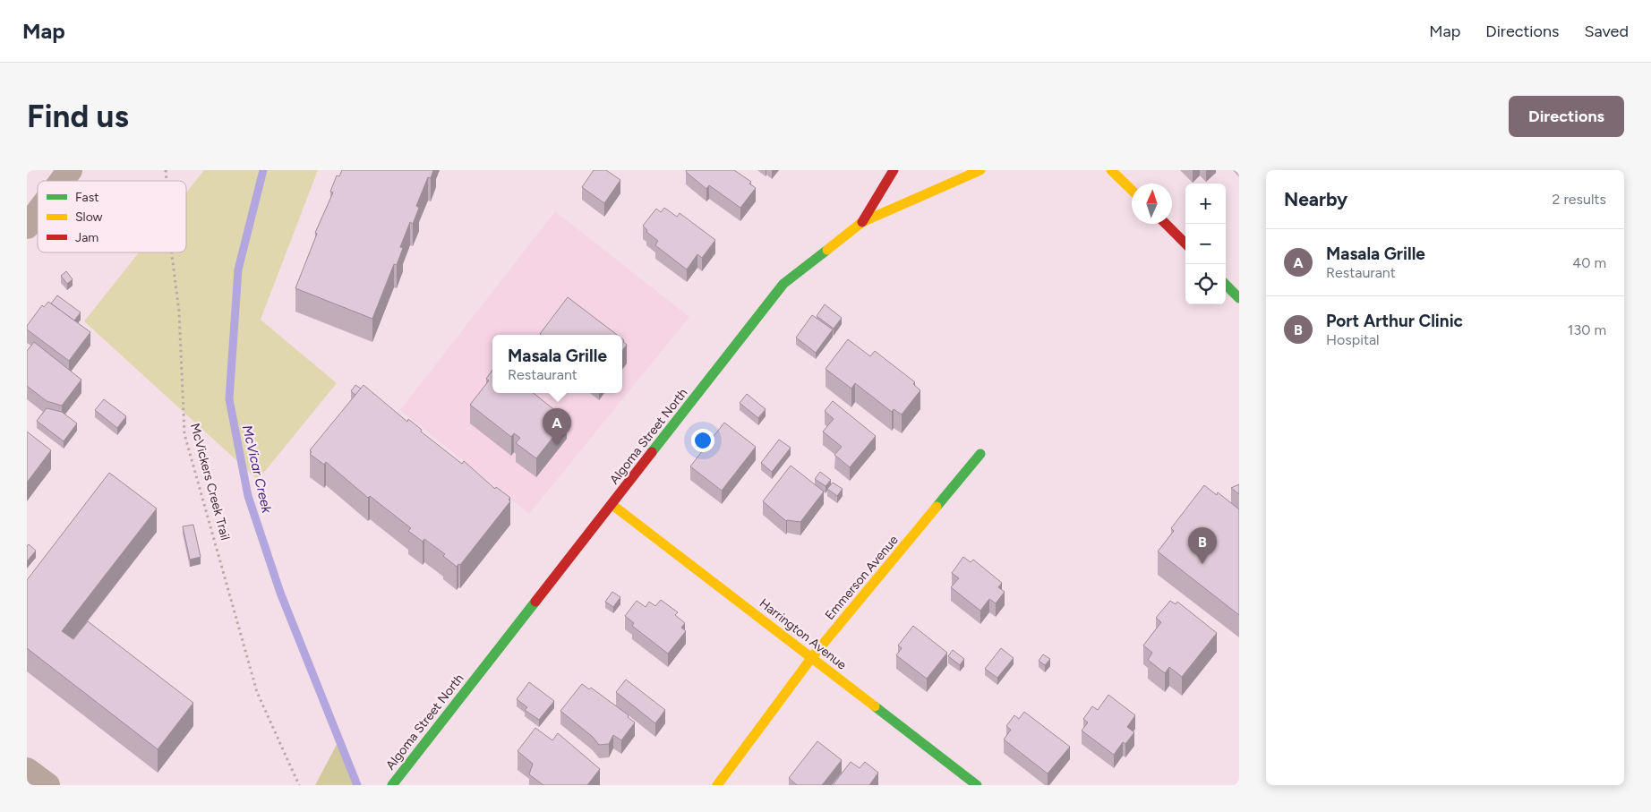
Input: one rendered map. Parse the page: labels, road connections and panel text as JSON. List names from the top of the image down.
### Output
{
  "streets": {
    "street": ["Algoma Street North", "Emmerson Avenue", "Harrington Avenue"],
    "path": ["McVickers Creek Trail"]
  },
  "crossings": [
    ["Algoma Street North", "Harrington Avenue"],
    ["Emmerson Avenue", "Harrington Avenue"]
  ],
  "water": ["McVicar Creek"],
  "legend": ["Fast", "Slow", "Jam"],
  "north": "top",
  "page": {
    "header": "Map",
    "nav": ["Map", "Directions", "Saved"],
    "buttons": "Directions",
    "title": "Find us",
    "heading": ["Nearby", "2 results"],
    "map_buttons": ["+", "−"],
    "list": [
      {
        "mark": "A",
        "name": "Masala Grille",
        "note": "Restaurant",
        "value": "40 m"
      },
      {
        "mark": "B",
        "name": "Port Arthur Clinic",
        "note": "Hospital",
        "value": "130 m"
      }
    ],
    "popup": ["Masala Grille", "Restaurant"],
    "pins": ["A", "B"]
  }
}
